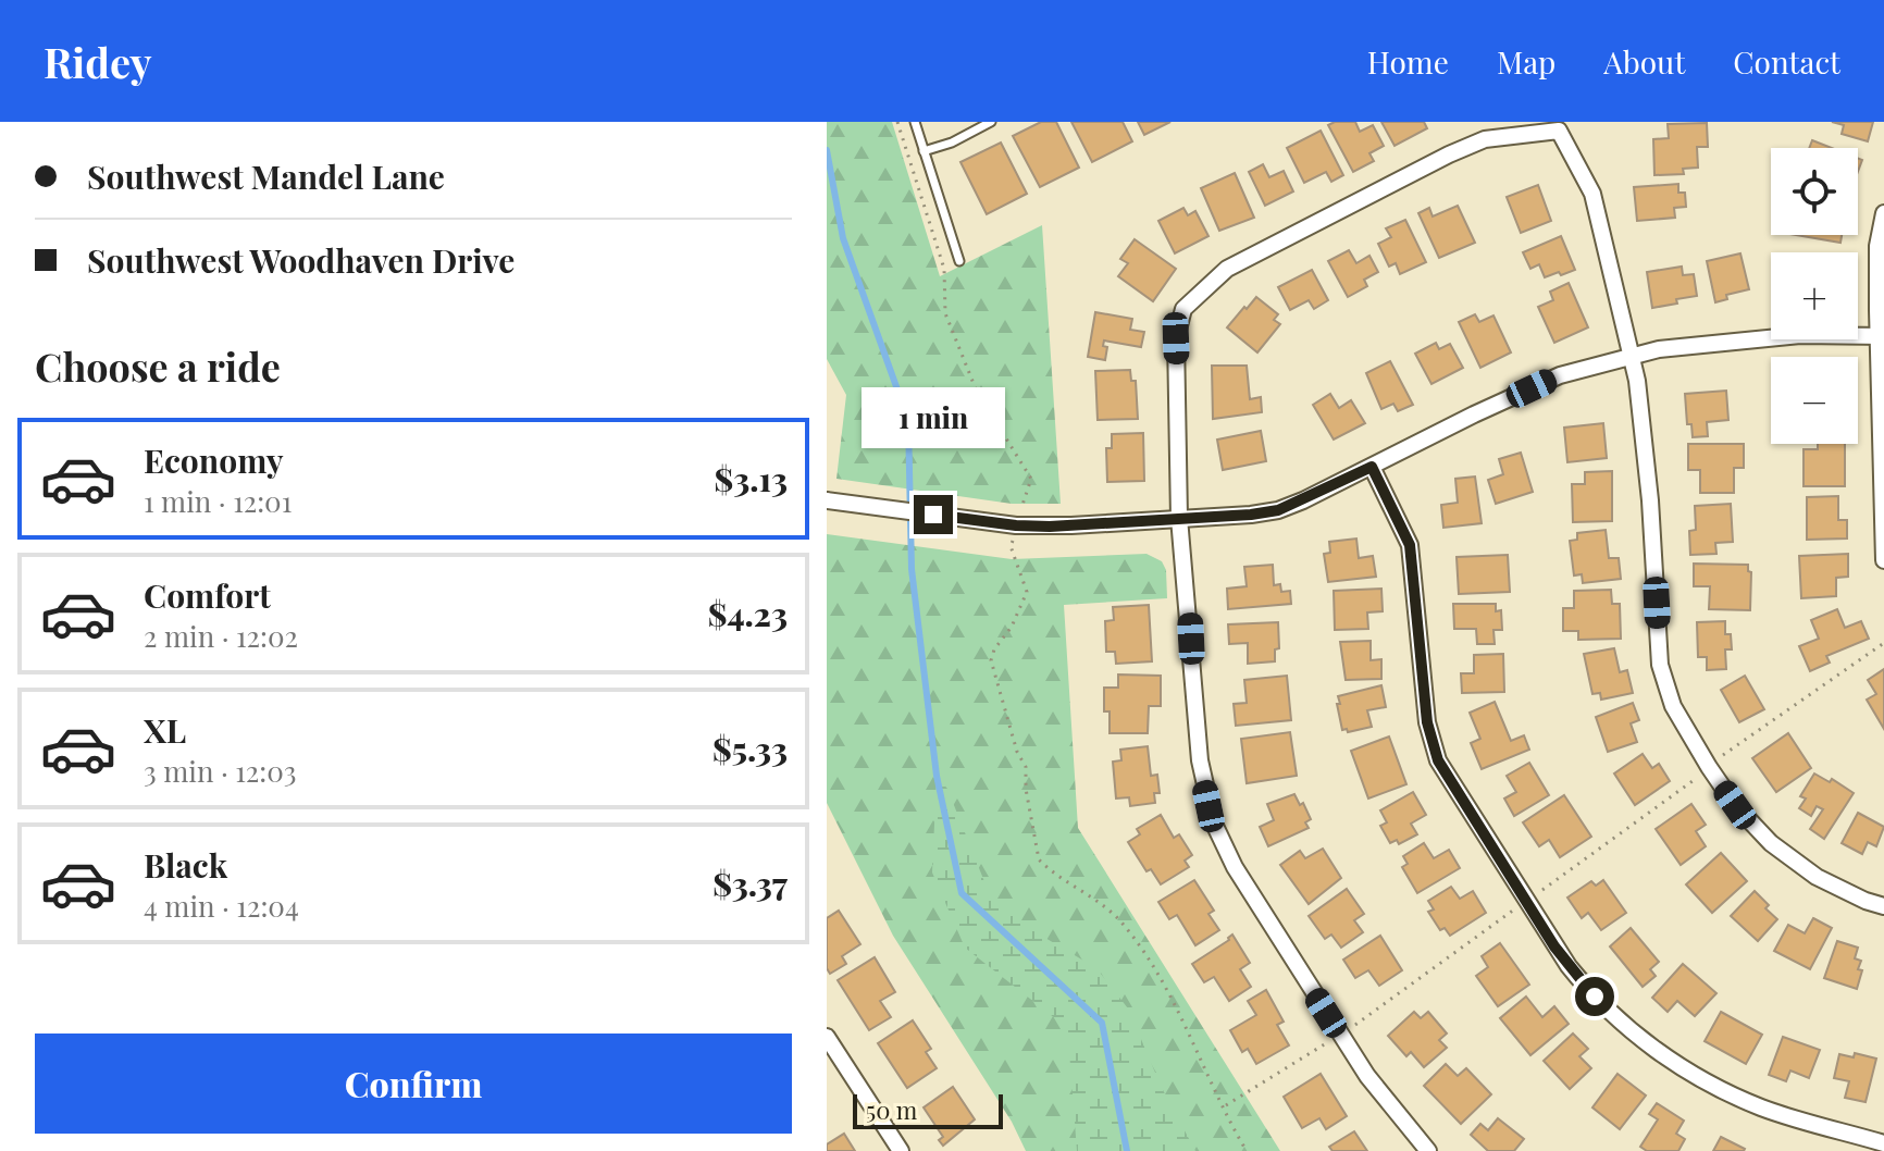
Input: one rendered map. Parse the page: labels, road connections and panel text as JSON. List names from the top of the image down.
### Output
{
  "scale_bar": "50 m",
  "page": {
    "header": "Ridey",
    "nav": [
      "Home",
      "Map",
      "About",
      "Contact"
    ],
    "banner": ["Southwest Mandel Lane", "Southwest Woodhaven Drive"],
    "map_buttons": ["+", "−"],
    "heading": "Choose a ride",
    "bubble": "1 min",
    "list": [
      {
        "name": "Economy",
        "note": "1 min · 12:01",
        "value": "$3.13"
      },
      {
        "name": "Comfort",
        "note": "2 min · 12:02",
        "value": "$4.23"
      },
      {
        "name": "XL",
        "note": "3 min · 12:03",
        "value": "$5.33"
      },
      {
        "name": "Black",
        "note": "4 min · 12:04",
        "value": "$3.37"
      }
    ],
    "buttons": "Confirm",
    "scale": "50 m"
  }
}
